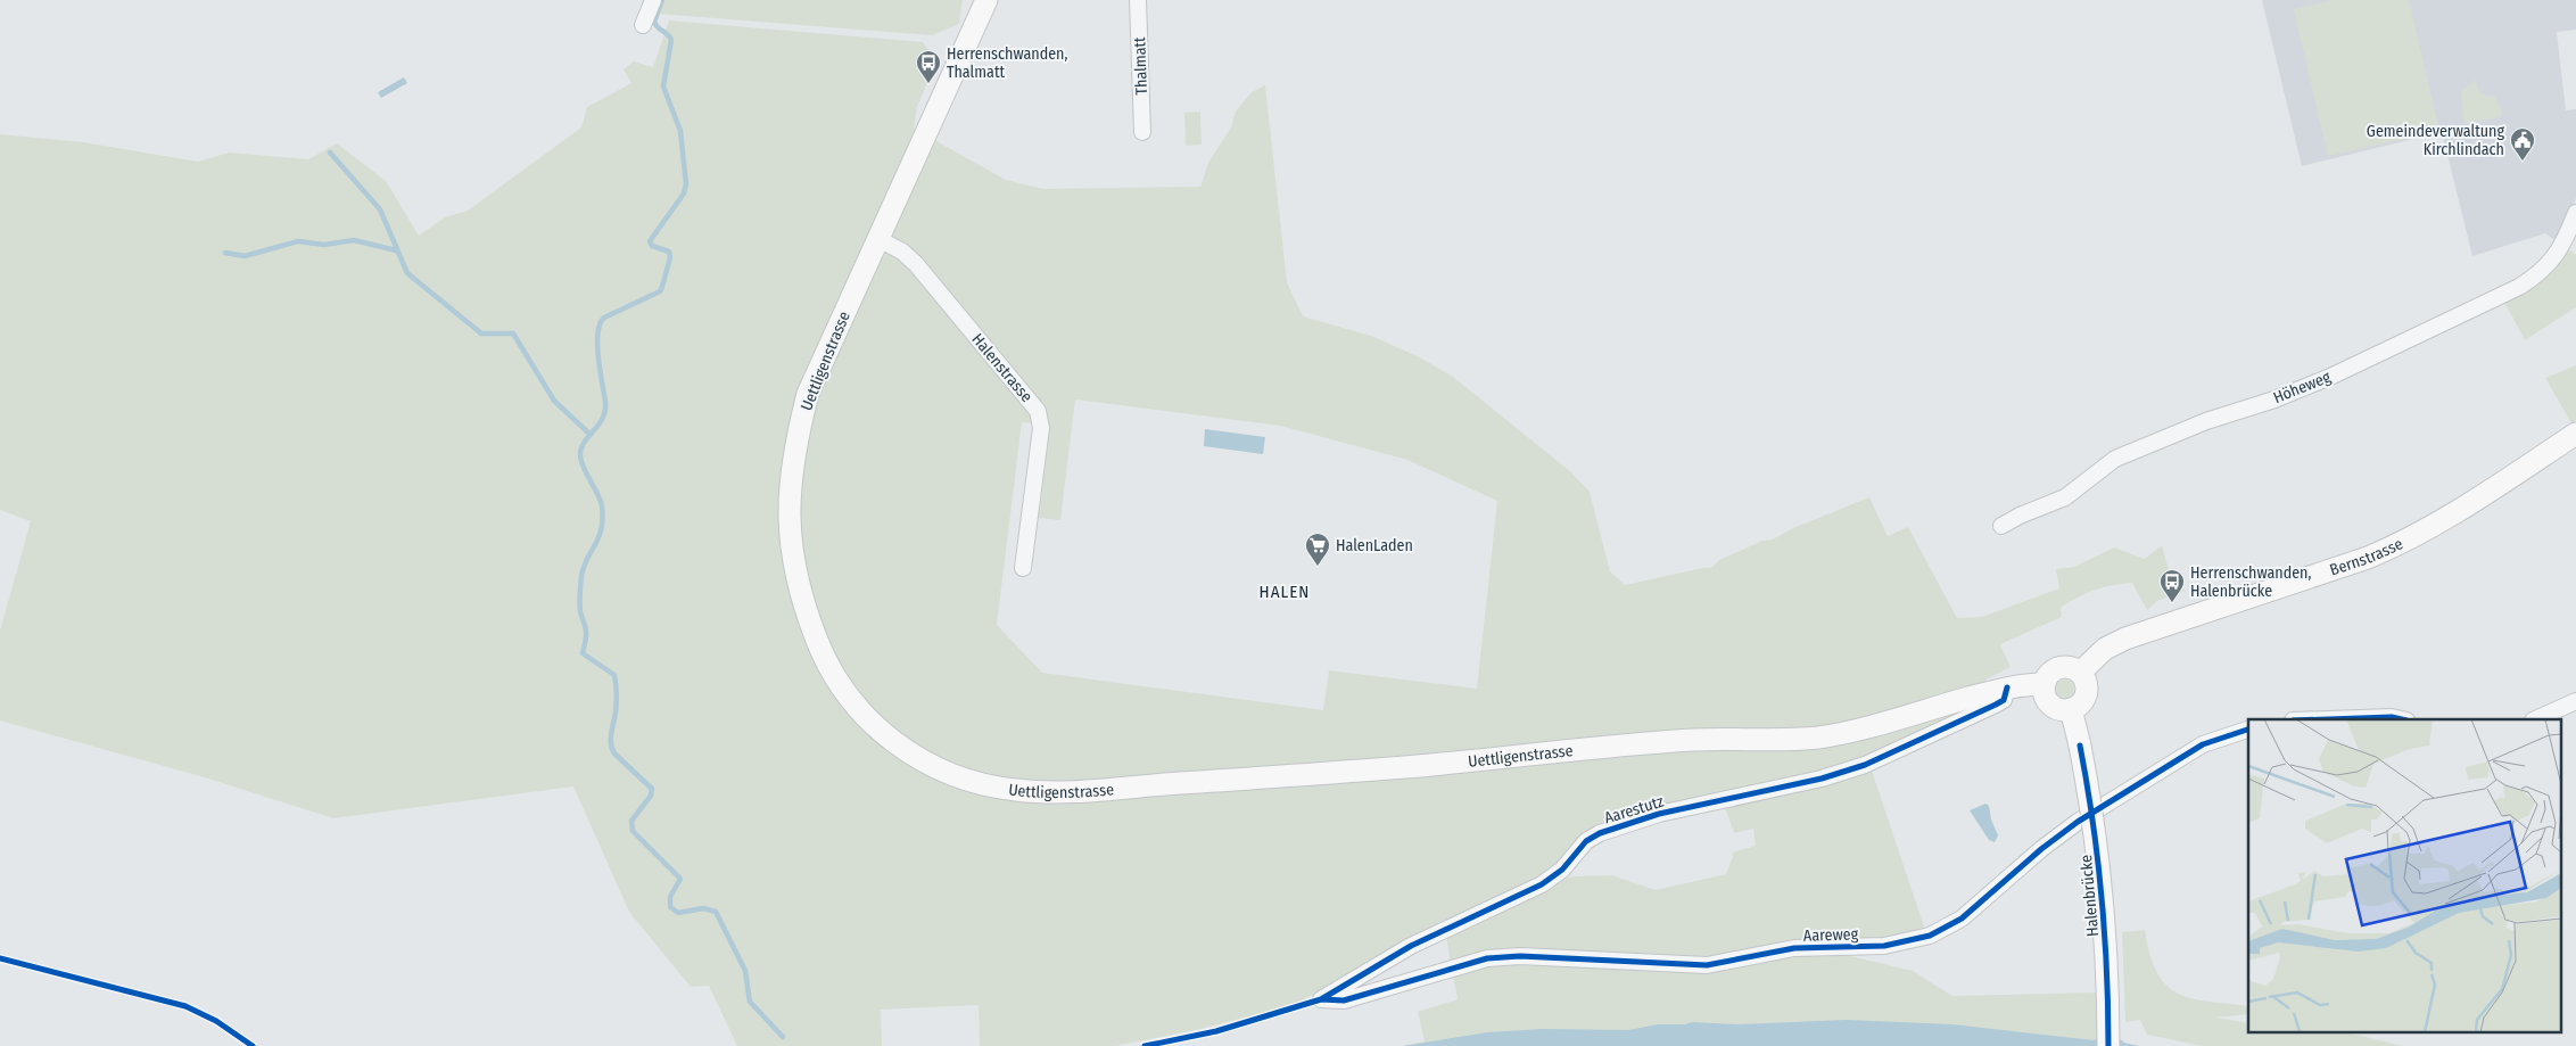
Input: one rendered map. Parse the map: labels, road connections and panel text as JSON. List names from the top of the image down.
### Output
{
  "streets": {
    "main road": ["Uettligenstrasse", "Bernstrasse", "Halenbrücke"],
    "street": [
      "Thalmatt",
      "Halenstrasse",
      "Höheweg",
      "Aarestutz",
      "Aareweg"
    ]
  },
  "crossings": [
    ["Uettligenstrasse", "Halenstrasse"],
    ["Uettligenstrasse", "Bernstrasse"],
    ["Uettligenstrasse", "Aarestutz"],
    ["Uettligenstrasse", "Halenbrücke"],
    ["Bernstrasse", "Halenbrücke"],
    ["Aarestutz", "Aareweg"]
  ],
  "districts": ["HALEN"],
  "places": {
    "bus stop": ["Herrenschwanden, Thalmatt", "Herrenschwanden, Halenbrücke"],
    "public building": ["Gemeindeverwaltung Kirchlindach"],
    "supermarket": ["HalenLaden"]
  }
}
